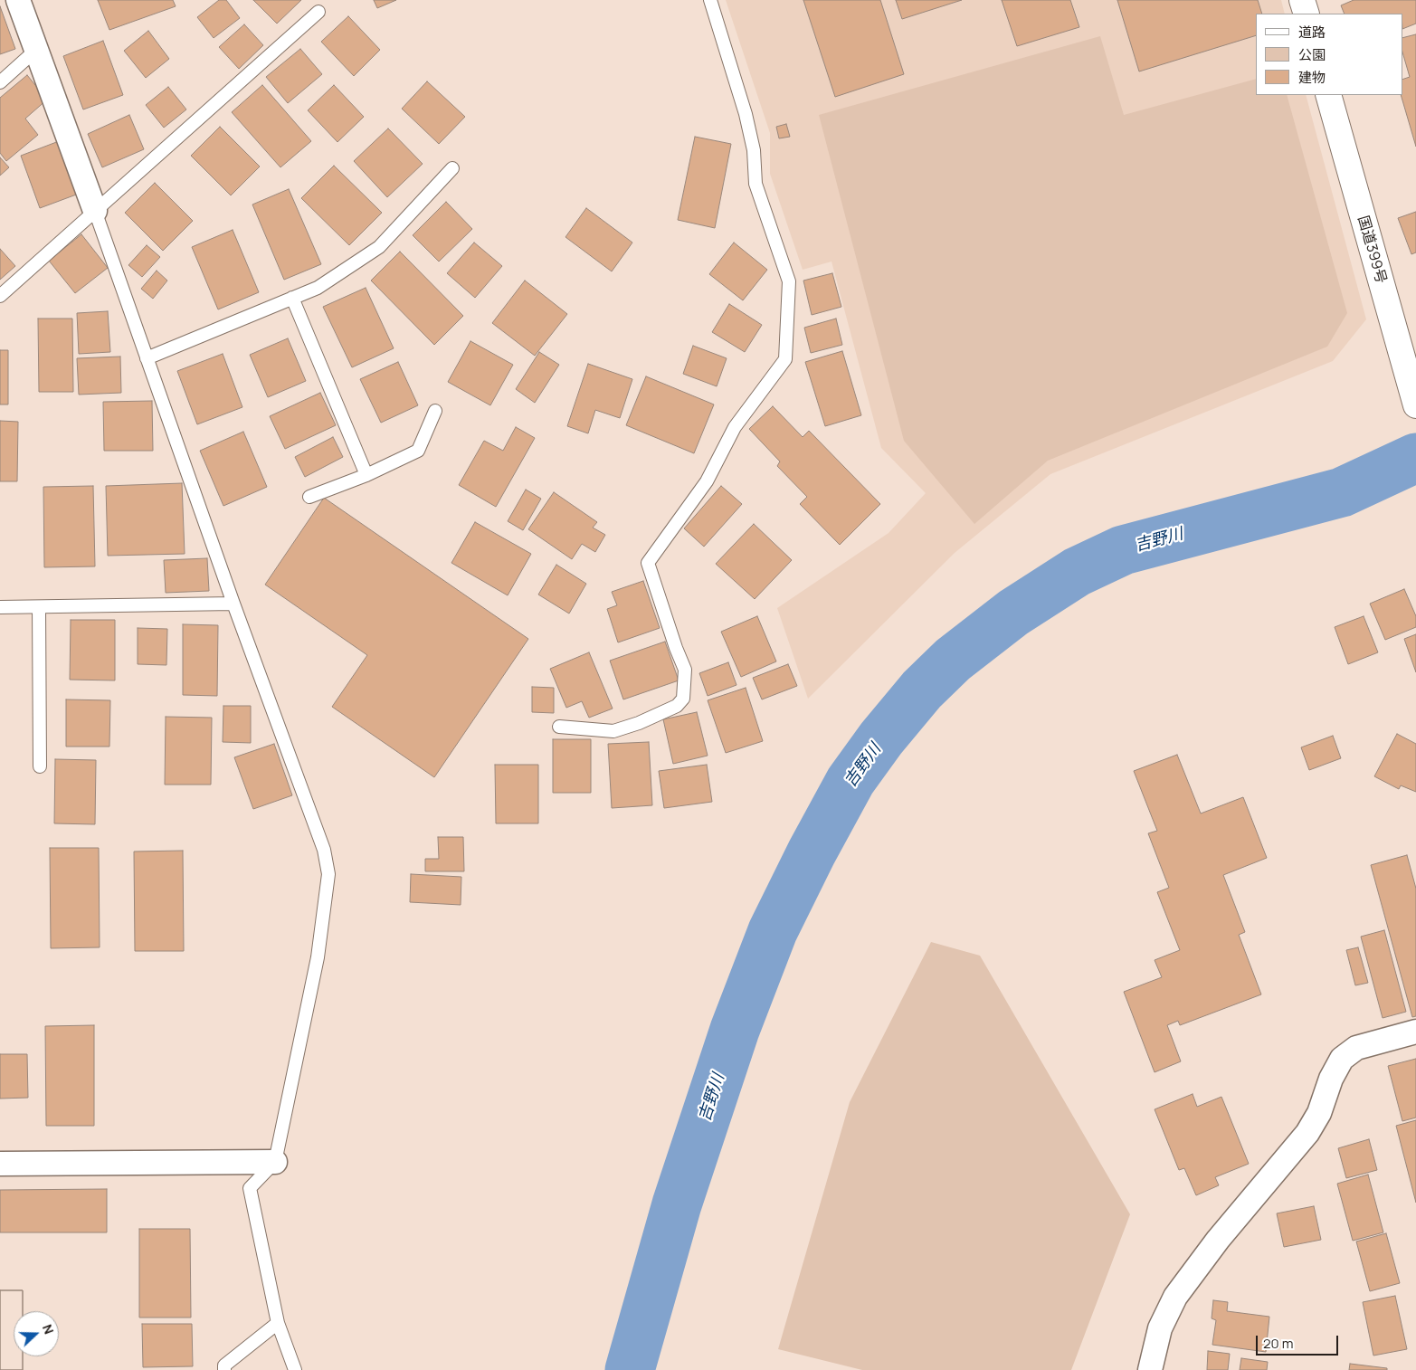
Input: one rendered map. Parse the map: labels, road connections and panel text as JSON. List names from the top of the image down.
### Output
{
  "streets": {
    "highway": ["国道399号"]
  },
  "water": ["吉野川"],
  "legend": ["道路", "公園", "建物"],
  "scale_bar": "20 m",
  "north": "right"
}
